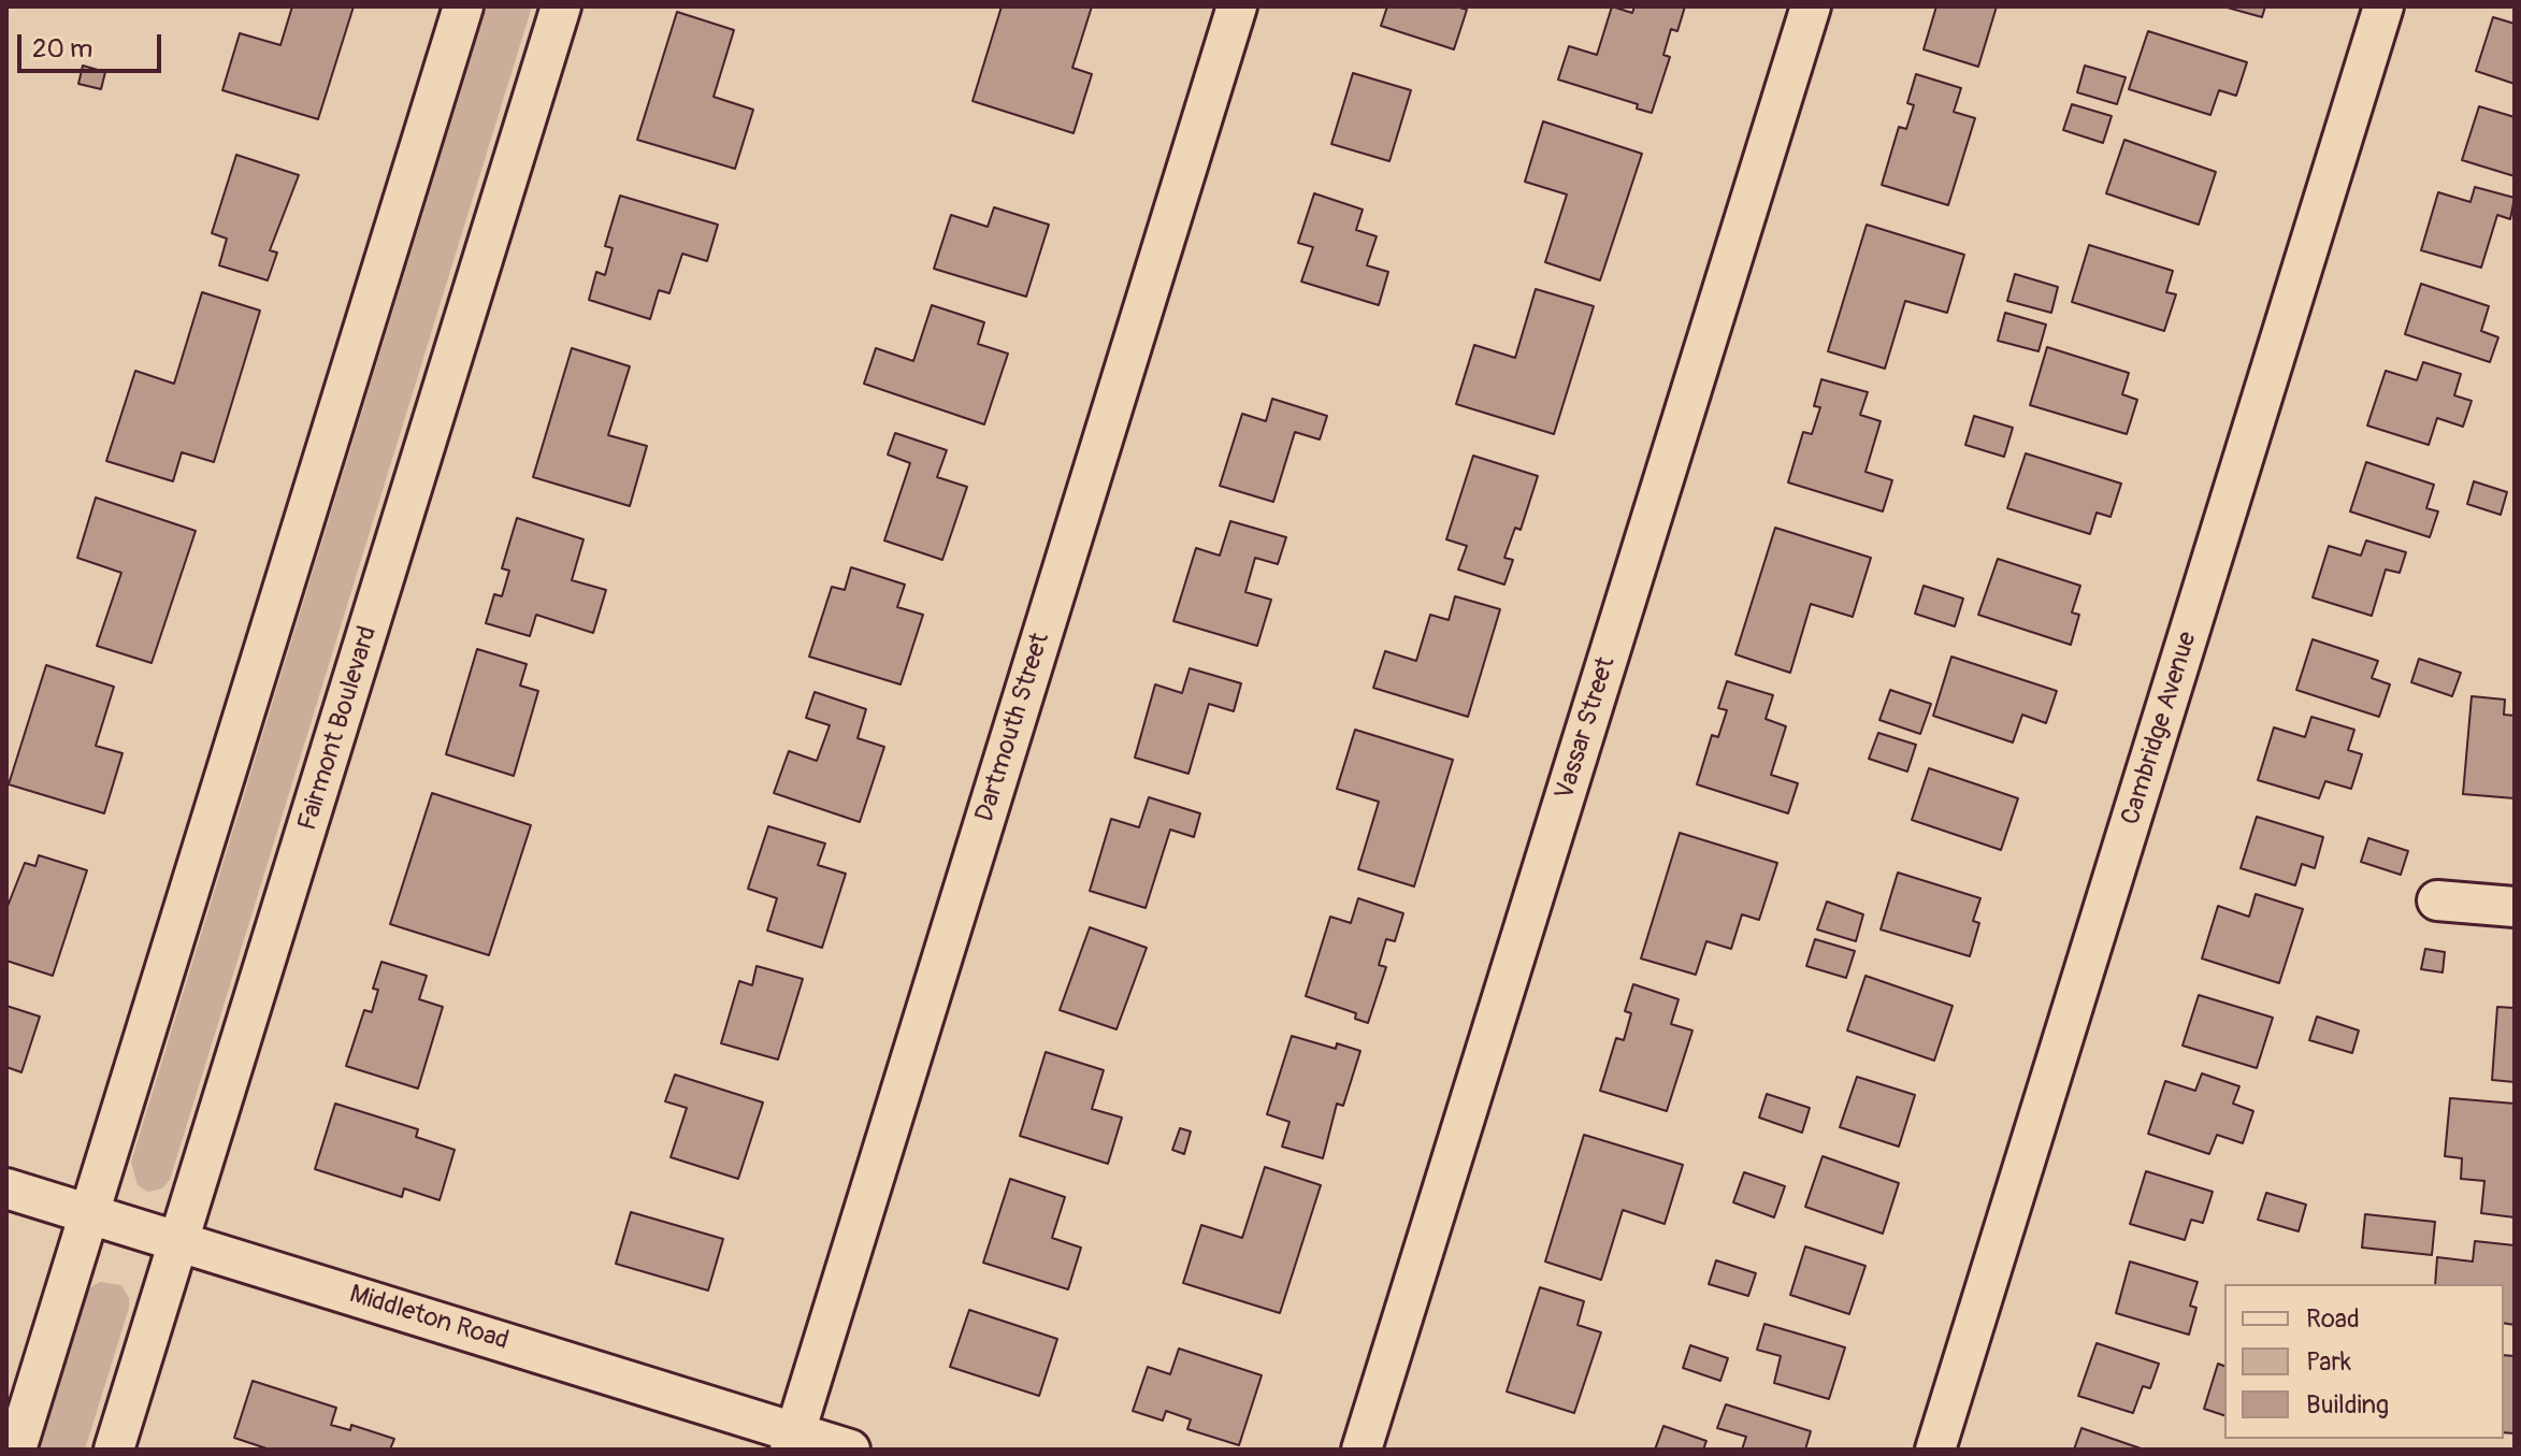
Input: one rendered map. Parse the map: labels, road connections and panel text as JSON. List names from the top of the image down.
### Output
{
  "streets": {
    "street": [
      "Dartmouth Street",
      "Fairmont Boulevard",
      "Vassar Street",
      "Cambridge Avenue",
      "Middleton Road"
    ]
  },
  "crossings": [
    ["Dartmouth Street", "Middleton Road"],
    ["Fairmont Boulevard", "Middleton Road"]
  ],
  "legend": ["Road", "Park", "Building"],
  "scale_bar": "20 m"
}
